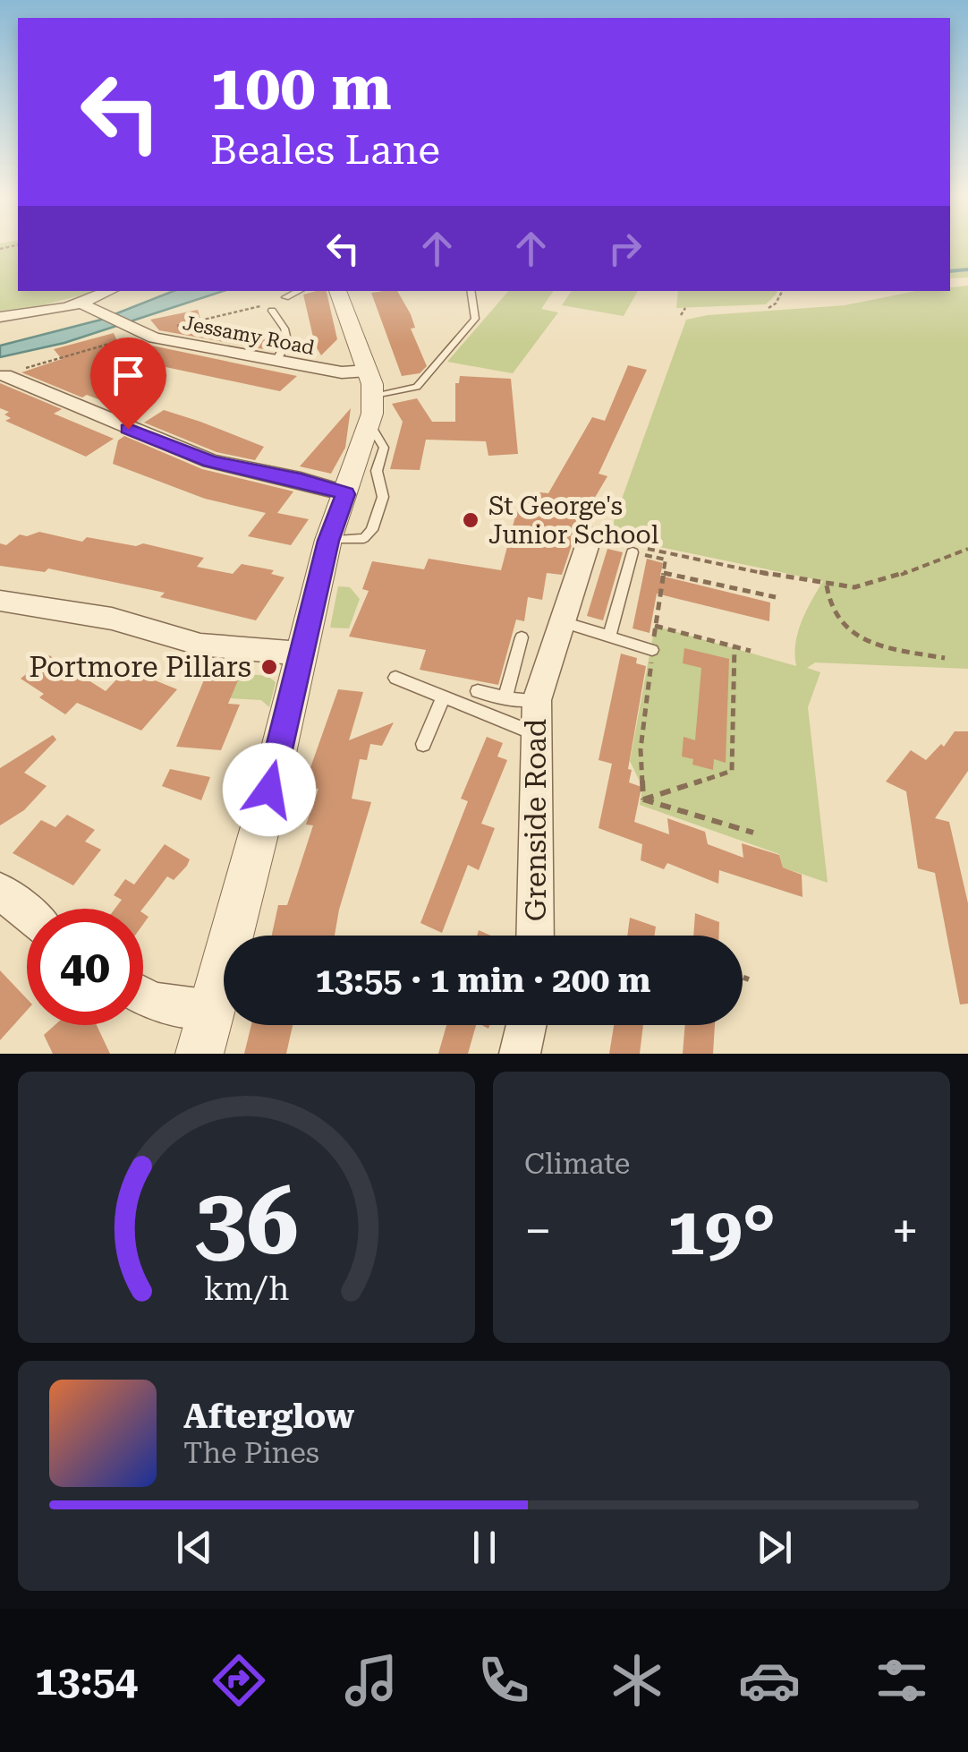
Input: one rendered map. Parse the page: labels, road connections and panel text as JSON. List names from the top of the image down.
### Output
{
  "streets": {
    "street": ["Jessamy Road", "Grenside Road"]
  },
  "places": ["St George's Junior School", "Portmore Pillars"],
  "page": {
    "turn": ["100 m", "Beales Lane"],
    "limit": "40",
    "trip": "13:55 · 1 min · 200 m",
    "tile": "Climate",
    "heat": ["−", "19°", "+"],
    "song": ["Afterglow", "The Pines"],
    "tabs": "13:54",
    "gauge": ["36", "km/h"]
  }
}
